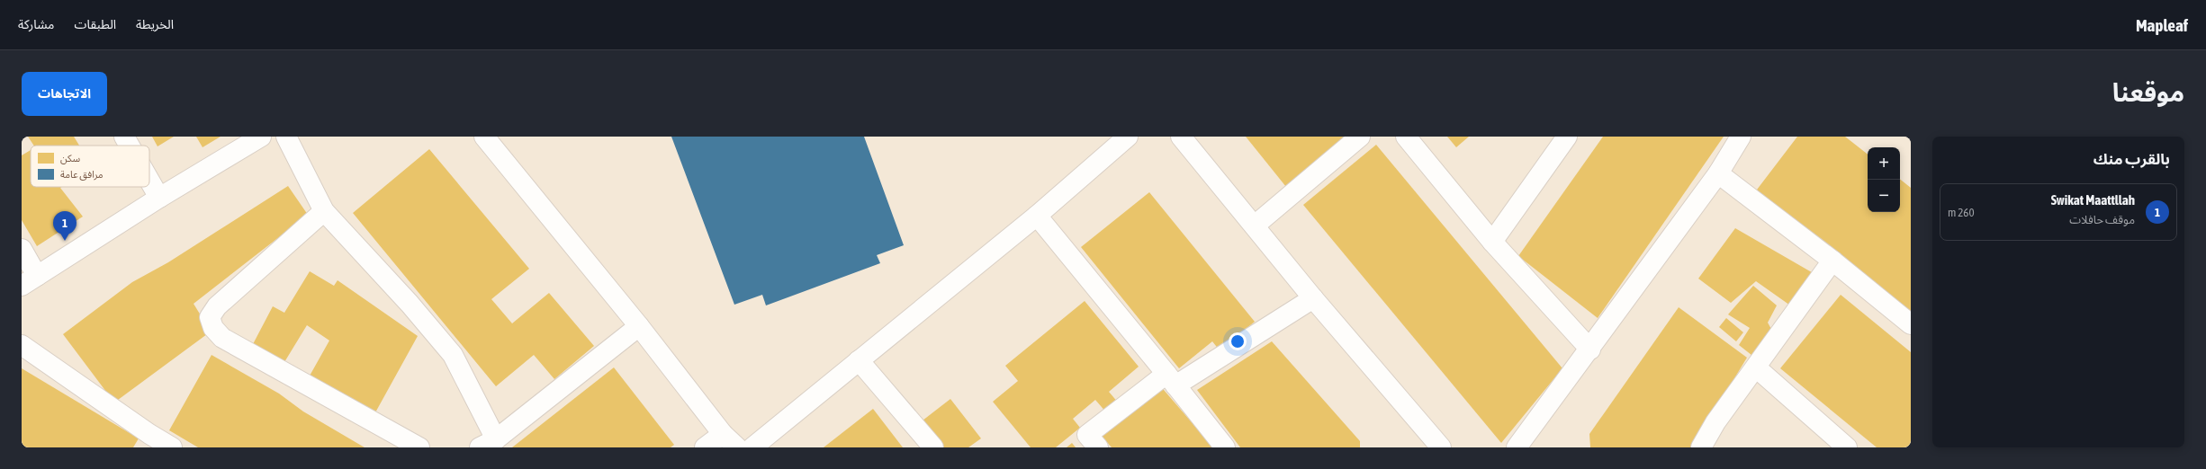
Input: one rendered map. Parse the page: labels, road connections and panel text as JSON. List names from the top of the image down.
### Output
{
  "legend": ["سكن", "مرافق عامة"],
  "page": {
    "header": "Mapleaf",
    "nav": ["الخريطة", "الطبقات", "مشاركة"],
    "title": "موقعنا",
    "buttons": "الاتجاهات",
    "heading": "بالقرب منك",
    "map_buttons": ["+", "−"],
    "list": [
      {
        "mark": "1",
        "name": "Swikat Maattllah",
        "note": "موقف حافلات",
        "value": "260 m"
      }
    ],
    "pins": "1"
  }
}
